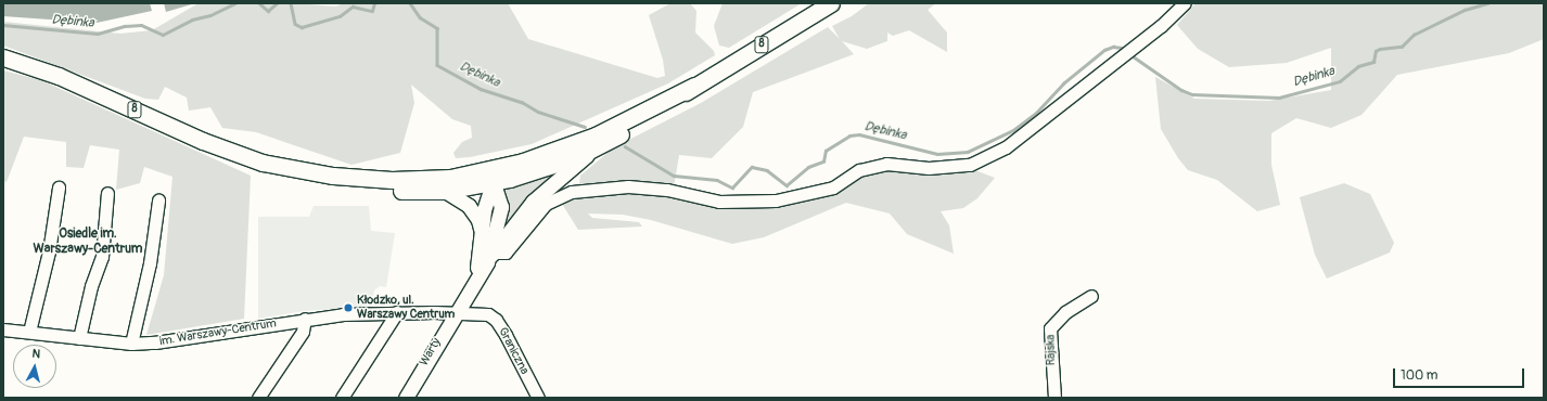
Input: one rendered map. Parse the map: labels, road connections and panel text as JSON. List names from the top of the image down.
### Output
{
  "streets": {
    "highway": ["8"],
    "main road": ["Warty"],
    "street": ["im. Warszawy-Centrum", "Rajska", "Graniczna"]
  },
  "crossings": [
    ["8", "Warty"],
    ["im. Warszawy-Centrum", "Graniczna"],
    ["im. Warszawy-Centrum", "Warty"],
    ["Graniczna", "Warty"]
  ],
  "districts": ["Osiedle im. Warszawy-Centrum"],
  "water": ["Dębinka"],
  "places": ["Kłodzko, ul. Warszawy Centrum"],
  "scale_bar": "100 m",
  "north": "top"
}
